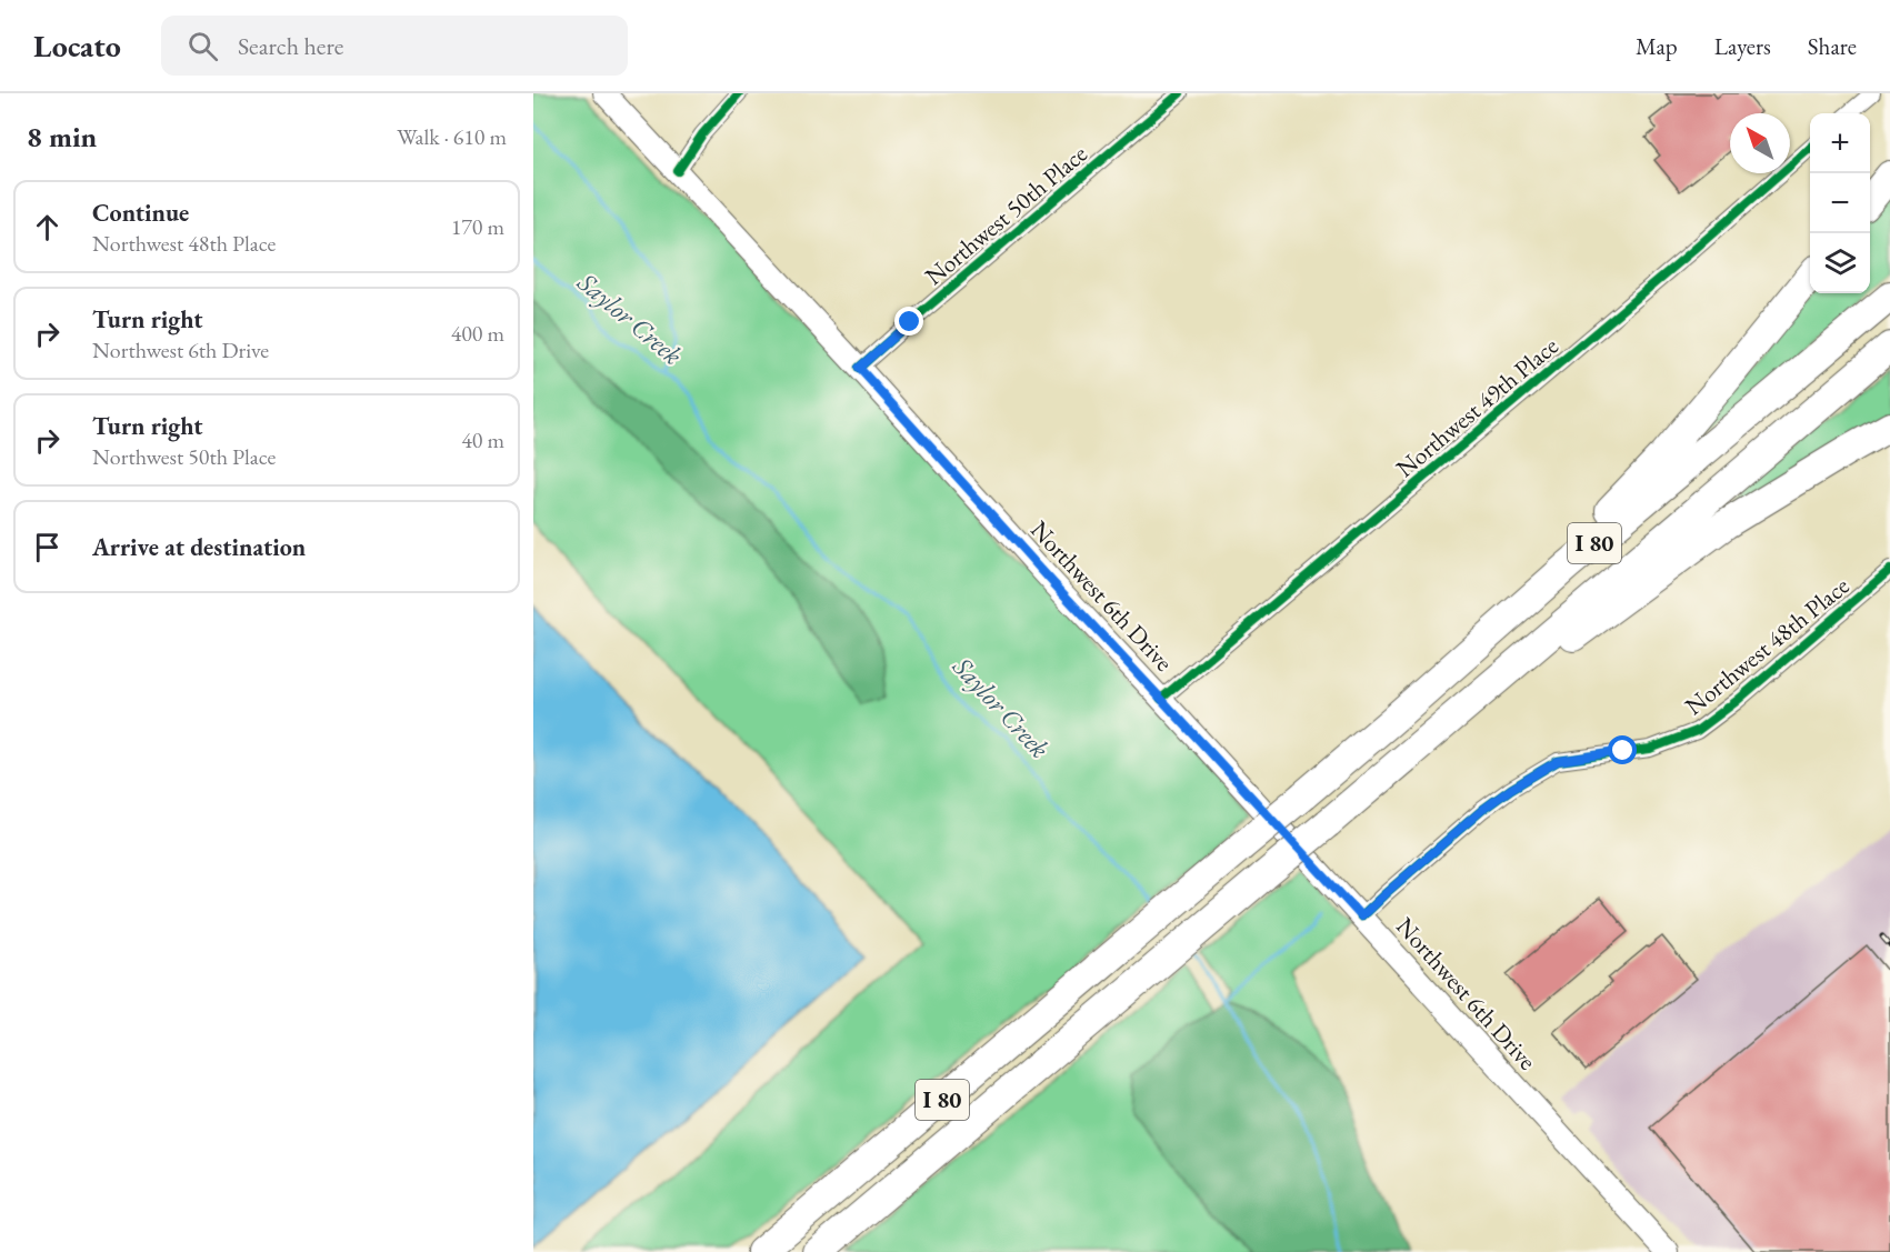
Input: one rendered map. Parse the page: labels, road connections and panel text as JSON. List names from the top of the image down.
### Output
{
  "streets": {
    "highway": ["I 80"],
    "main road": ["Northwest 6th Drive"],
    "street": ["Northwest 50th Place", "Northwest 49th Place", "Northwest 48th Place"]
  },
  "crossings": [
    ["Northwest 50th Place", "Northwest 6th Drive"],
    ["Northwest 49th Place", "Northwest 6th Drive"],
    ["Northwest 6th Drive", "Northwest 48th Place"]
  ],
  "water": ["Saylor Creek"],
  "north": "top left",
  "page": {
    "header": "Locato",
    "search": "Search here",
    "nav": ["Map", "Layers", "Share"],
    "heading": ["8 min", "Walk · 610 m"],
    "map_buttons": ["+", "−"],
    "list": [
      ["Continue", "Northwest 48th Place", "170 m"],
      ["Turn right", "Northwest 6th Drive", "400 m"],
      ["Turn right", "Northwest 50th Place", "40 m"],
      "Arrive at destination"
    ]
  }
}
